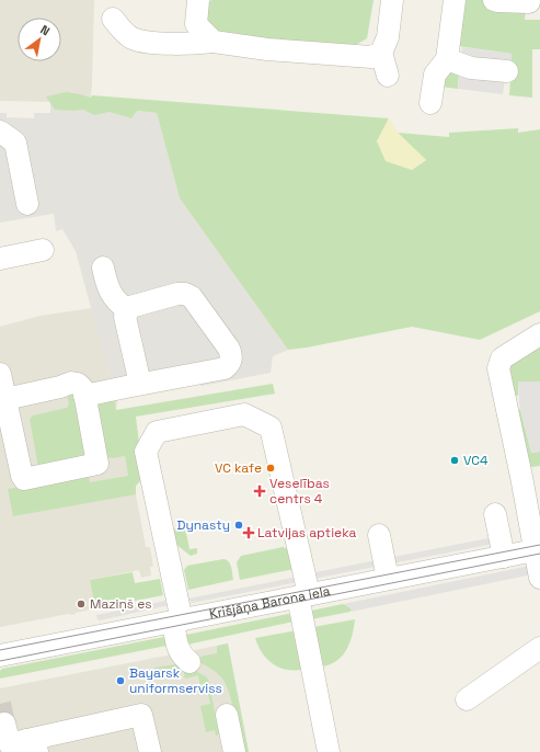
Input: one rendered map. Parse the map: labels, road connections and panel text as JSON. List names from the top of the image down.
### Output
{
  "streets": {
    "street": ["Krišjāņa Barona iela"]
  },
  "places": {
    "other": [
      "VC4",
      "VC kafe",
      "Dynasty",
      "Maziņš es",
      "Bayarsk uniformserviss"
    ],
    "health": ["Veselības centrs 4", "Latvijas aptieka"]
  },
  "north": "top right"
}
